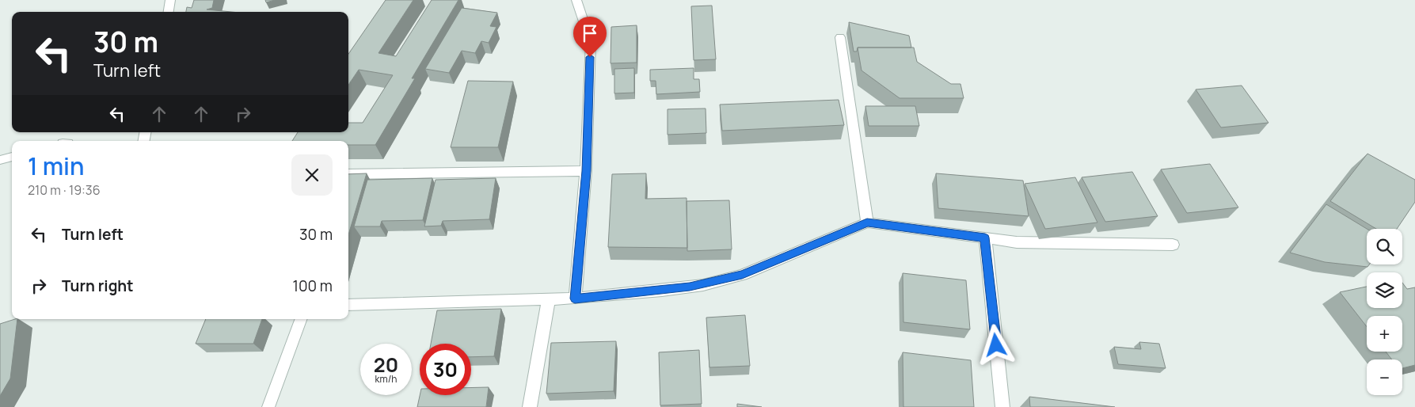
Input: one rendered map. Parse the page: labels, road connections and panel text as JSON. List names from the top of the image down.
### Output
{
  "page": {
    "turn": ["30 m", "Turn left"],
    "heading": ["1 min", "210 m · 19:36"],
    "list": [
      {
        "name": "Turn left",
        "value": "30 m"
      },
      {
        "name": "Turn right",
        "value": "100 m"
      }
    ],
    "map_buttons": ["+", "−"],
    "speed": "20 km/h",
    "limit": "30"
  }
}
